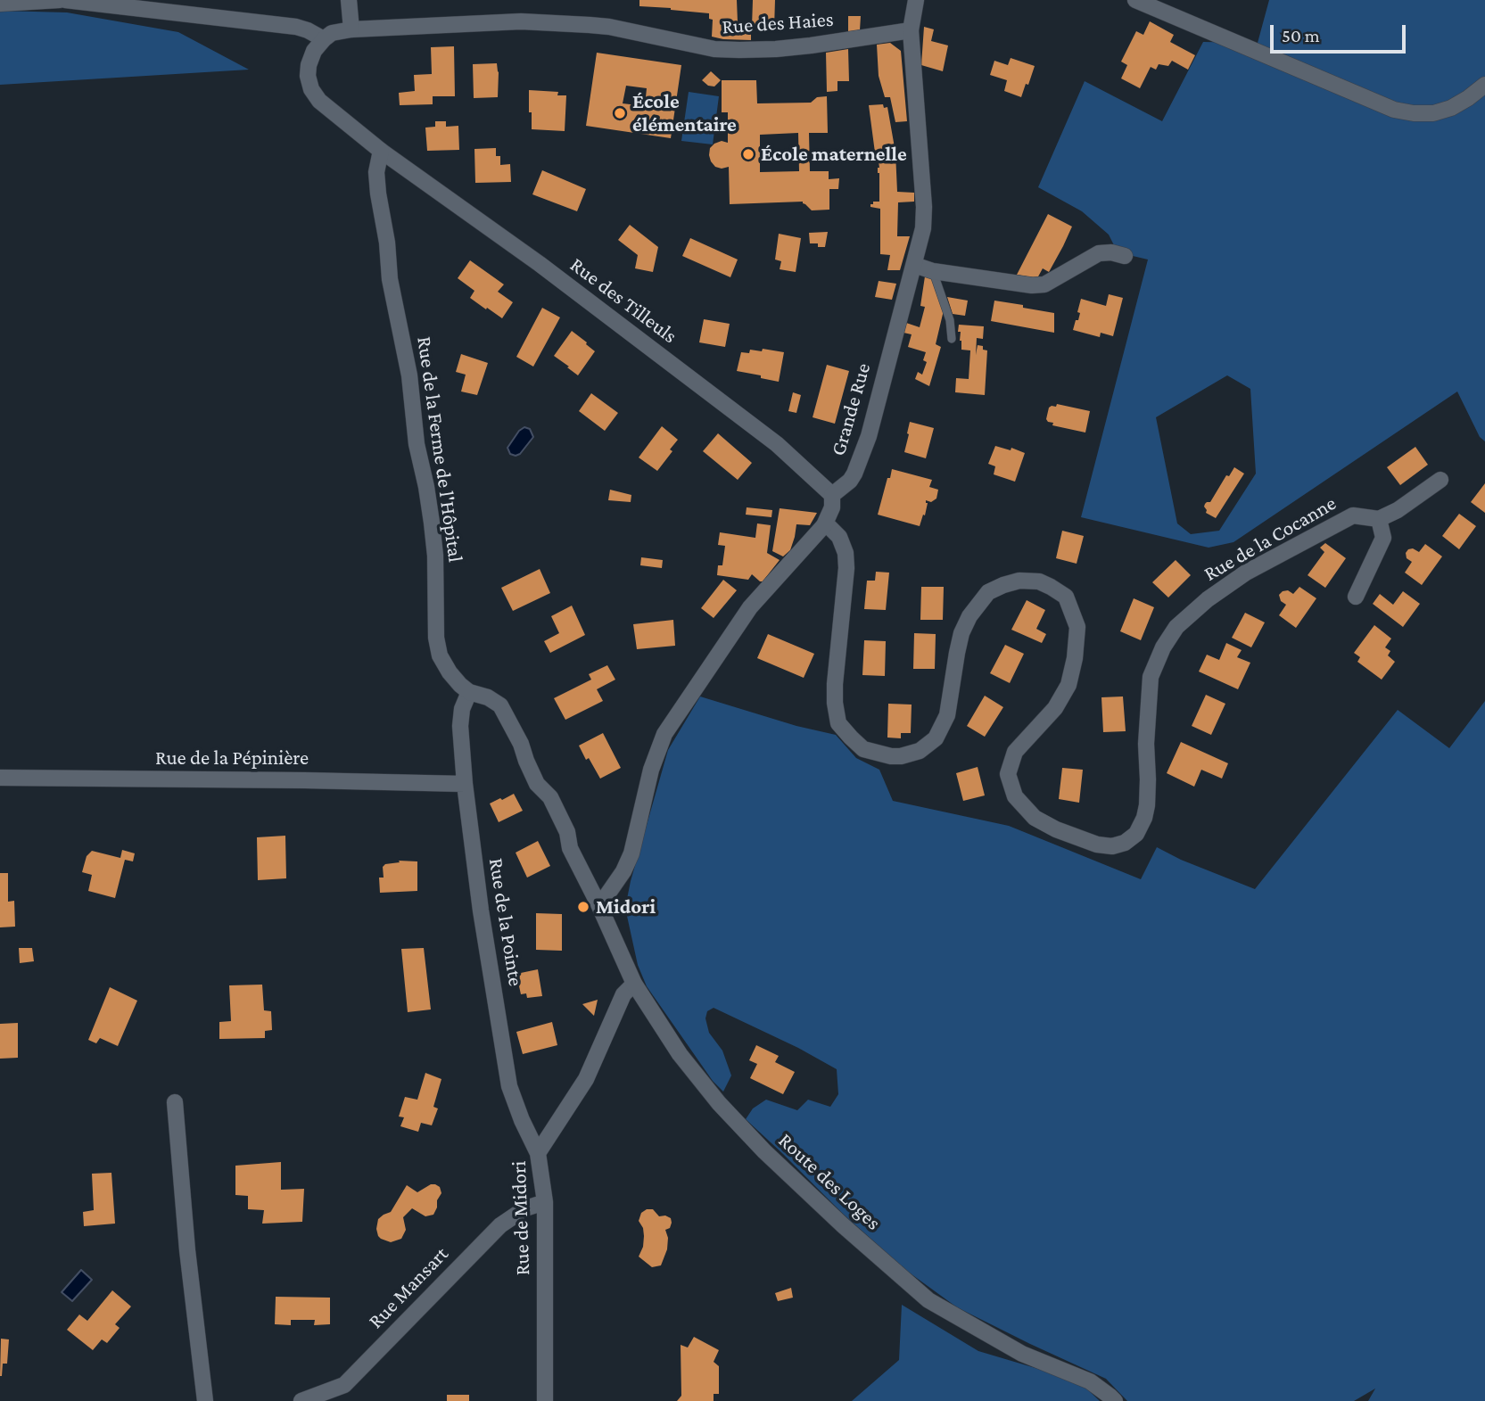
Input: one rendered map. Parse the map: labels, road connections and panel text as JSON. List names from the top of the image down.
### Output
{
  "streets": {
    "street": [
      "Rue des Haies",
      "Rue des Tilleuls",
      "Grande Rue",
      "Rue de la Ferme de l'Hôpital",
      "Rue de la Cocanne",
      "Rue de la Pépinière",
      "Rue de la Pointe",
      "Route des Loges",
      "Rue de Midori",
      "Rue Mansart"
    ]
  },
  "crossings": [
    ["Rue des Haies", "Grande Rue"],
    ["Rue des Tilleuls", "Grande Rue"],
    ["Rue des Tilleuls", "Rue de la Ferme de l'Hôpital"],
    ["Rue de la Ferme de l'Hôpital", "Rue de la Pointe"],
    ["Rue de la Ferme de l'Hôpital", "Route des Loges"],
    ["Rue de la Pépinière", "Rue de la Pointe"],
    ["Rue de la Pointe", "Rue de Midori"],
    ["Route des Loges", "Rue de Midori"],
    ["Rue de Midori", "Rue Mansart"]
  ],
  "places": ["École élémentaire", "École maternelle", "Midori"],
  "scale_bar": "50 m"
}
